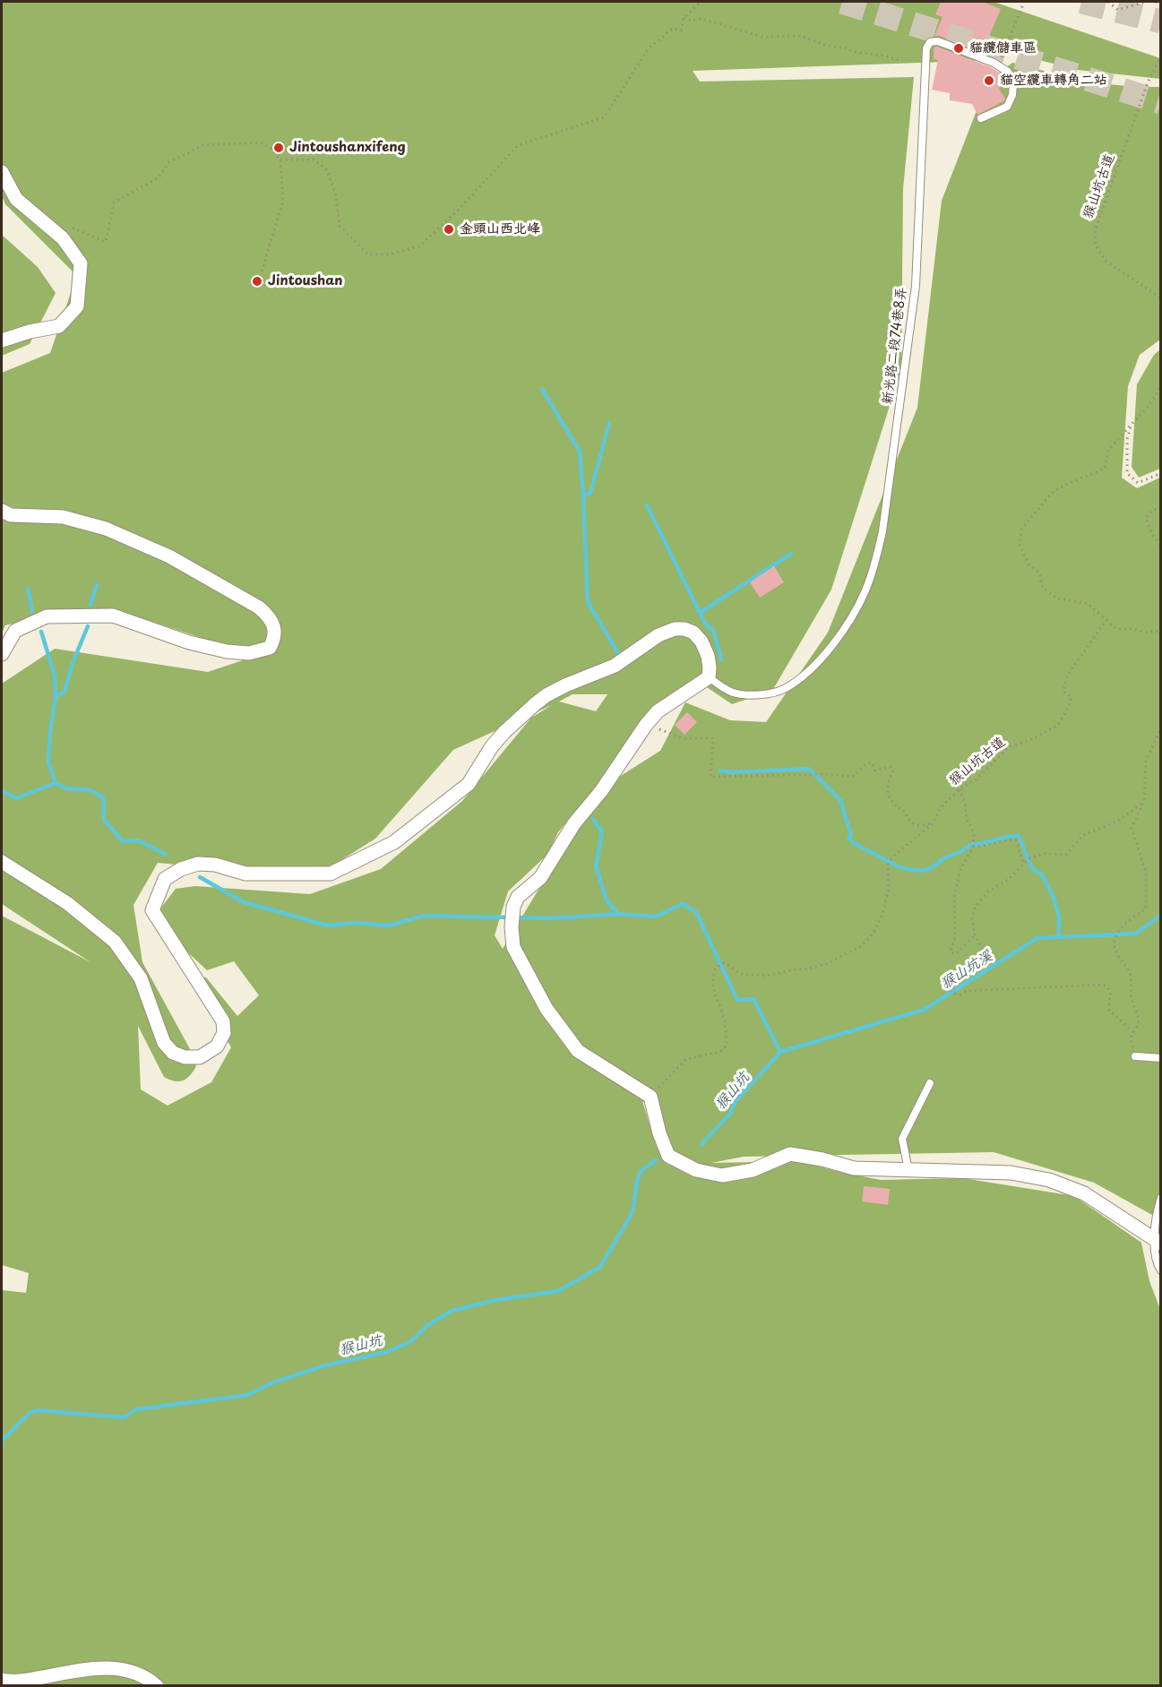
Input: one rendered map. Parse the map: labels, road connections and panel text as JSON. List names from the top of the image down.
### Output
{
  "streets": {
    "lane": ["新光路二段74巷8弄"],
    "path": ["猴山坑古道"]
  },
  "water": ["猴山坑溪", "猴山坑"],
  "places": [
    "貓纜儲車區",
    "貓空纜車轉角二站",
    "Jintoushanxifeng",
    "金頭山西北峰",
    "Jintoushan"
  ]
}
